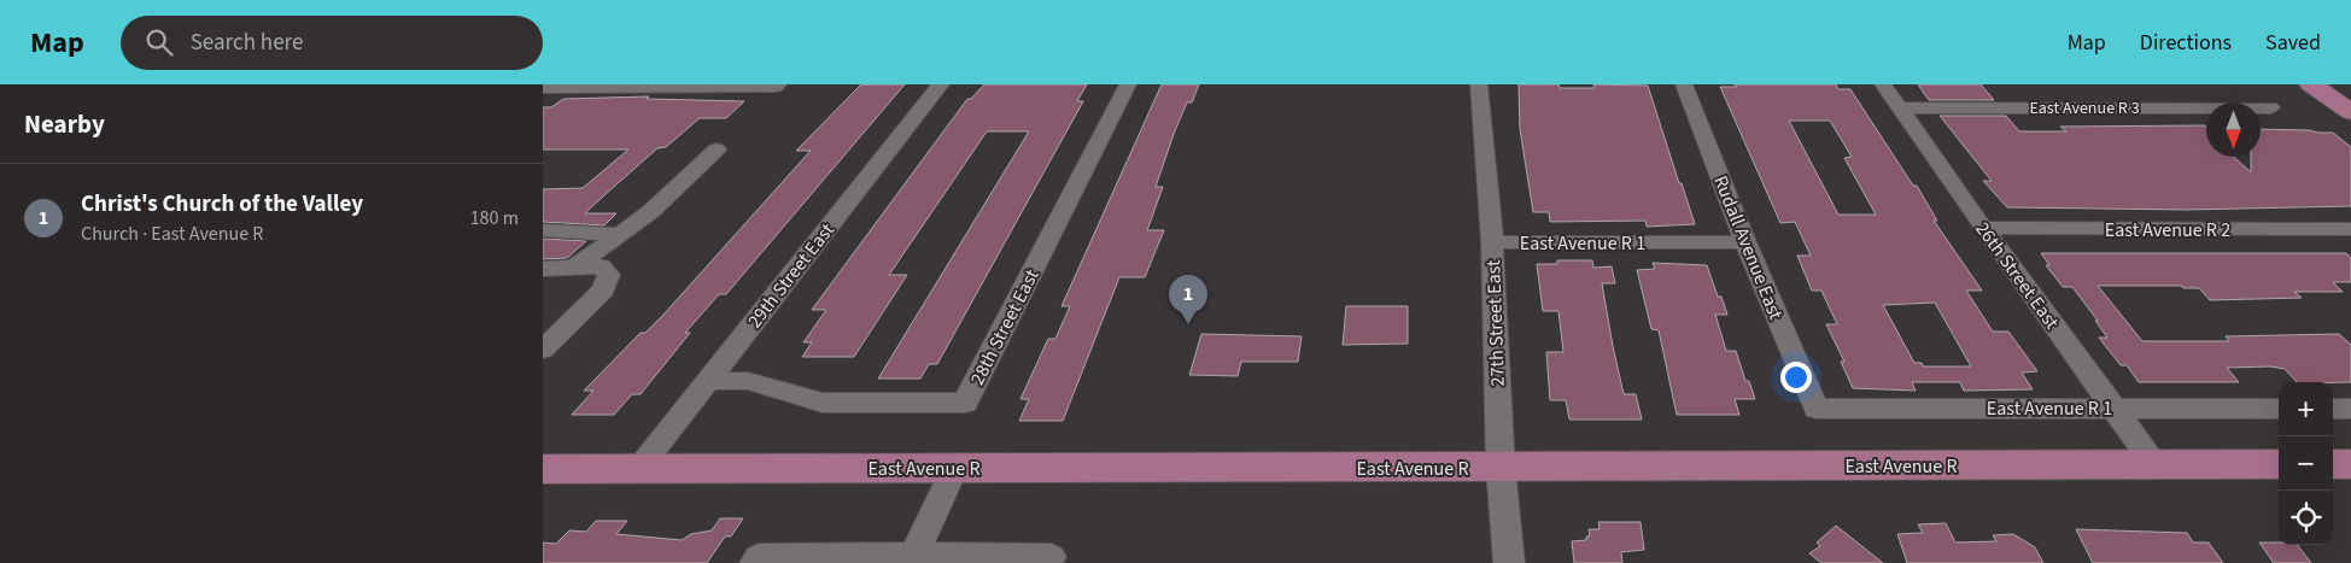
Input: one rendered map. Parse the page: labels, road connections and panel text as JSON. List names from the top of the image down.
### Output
{
  "streets": {
    "main road": ["East Avenue R"],
    "street": [
      "East Avenue R 3",
      "East Avenue R 2",
      "East Avenue R 1",
      "Rudall Avenue East",
      "29th Street East",
      "26th Street East",
      "27th Street East",
      "28th Street East"
    ]
  },
  "crossings": [
    ["East Avenue R 3", "26th Street East"],
    ["East Avenue R 2", "26th Street East"],
    ["East Avenue R 1", "Rudall Avenue East"],
    ["East Avenue R 1", "26th Street East"],
    ["East Avenue R 1", "27th Street East"],
    ["29th Street East", "28th Street East"],
    ["29th Street East", "East Avenue R"],
    ["26th Street East", "East Avenue R"],
    ["27th Street East", "East Avenue R"]
  ],
  "north": "bottom",
  "page": {
    "header": "Map",
    "search": "Search here",
    "nav": ["Map", "Directions", "Saved"],
    "heading": "Nearby",
    "list": [
      {
        "mark": "1",
        "name": "Christ's Church of the Valley",
        "note": "Church · East Avenue R",
        "value": "180 m"
      }
    ],
    "pins": "1",
    "map_buttons": ["+", "−"]
  }
}
